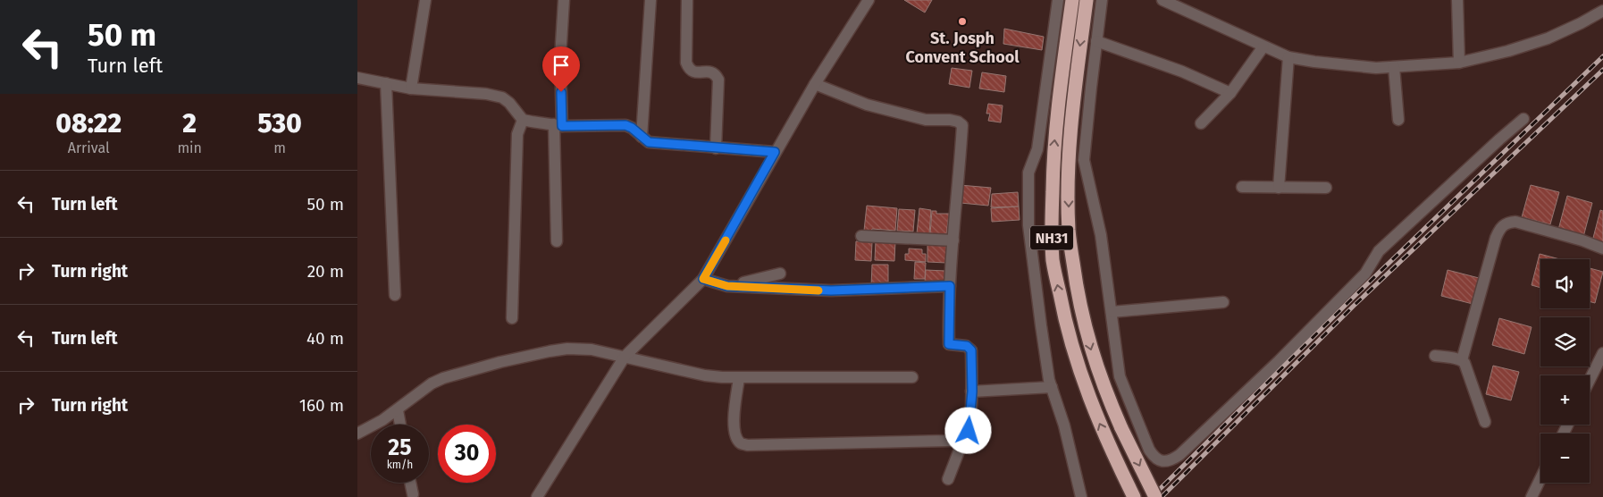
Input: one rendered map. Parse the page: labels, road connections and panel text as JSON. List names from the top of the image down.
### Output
{
  "streets": {
    "highway": ["NH31"]
  },
  "places": ["St. Josph Convent School"],
  "page": {
    "turn": ["50 m", "Turn left"],
    "eta": [
      "08:22",
      "Arrival",
      "2",
      "min",
      "530",
      "m"
    ],
    "list": [
      {
        "name": "Turn left",
        "value": "50 m"
      },
      {
        "name": "Turn right",
        "value": "20 m"
      },
      {
        "name": "Turn left",
        "value": "40 m"
      },
      {
        "name": "Turn right",
        "value": "160 m"
      }
    ],
    "map_buttons": ["+", "−"],
    "speed": "25 km/h",
    "limit": "30"
  }
}
